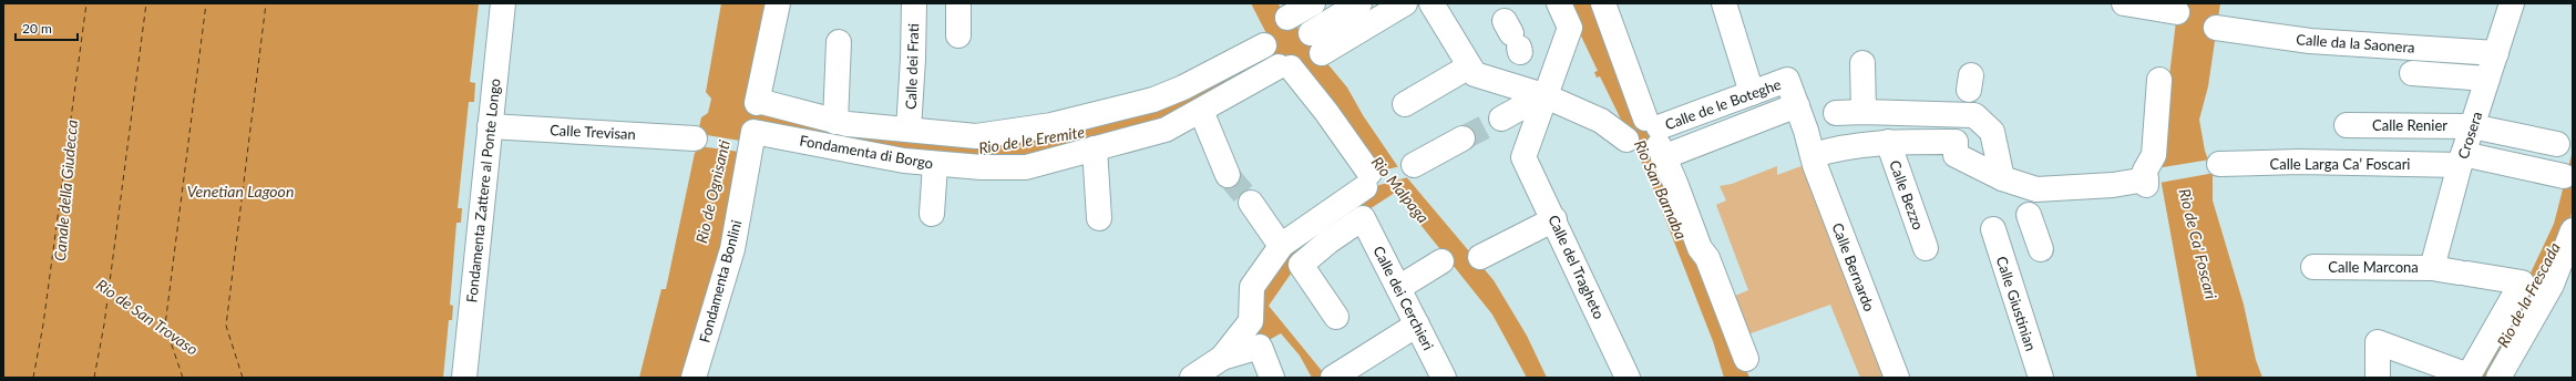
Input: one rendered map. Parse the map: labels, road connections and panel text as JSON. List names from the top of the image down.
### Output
{
  "streets": {
    "street": [
      "Calle da la Saonera",
      "Calle dei Frati",
      "Calle de le Boteghe",
      "Calle Renier",
      "Calle Trevisan",
      "Crosera",
      "Fondamenta di Borgo",
      "Calle Larga Ca’ Foscari",
      "Fondamenta Zattere al Ponte Longo",
      "Calle Bezzo",
      "Calle del Tragheto",
      "Calle Bernardo",
      "Calle Marcona",
      "Fondamenta Bonlini",
      "Calle dei Cerchieri",
      "Calle Giustinian"
    ]
  },
  "crossings": [
    ["Calle da la Saonera", "Crosera"],
    ["Calle de le Boteghe", "Calle Bernardo"],
    ["Calle Renier", "Crosera"],
    ["Calle Trevisan", "Fondamenta Zattere al Ponte Longo"],
    ["Crosera", "Calle Larga Ca’ Foscari"],
    ["Crosera", "Calle Marcona"],
    ["Fondamenta di Borgo", "Fondamenta Bonlini"]
  ],
  "water": [
    "Rio de le Eremite",
    "Rio Malpaga",
    "Rio San Barnaba",
    "Canale della Giudecca",
    "Venetian Lagoon",
    "Rio de Ognisanti",
    "Rio de Ca' Foscari",
    "Rio de la Frescada",
    "Rio de San Trovaso"
  ],
  "scale_bar": "20 m"
}
